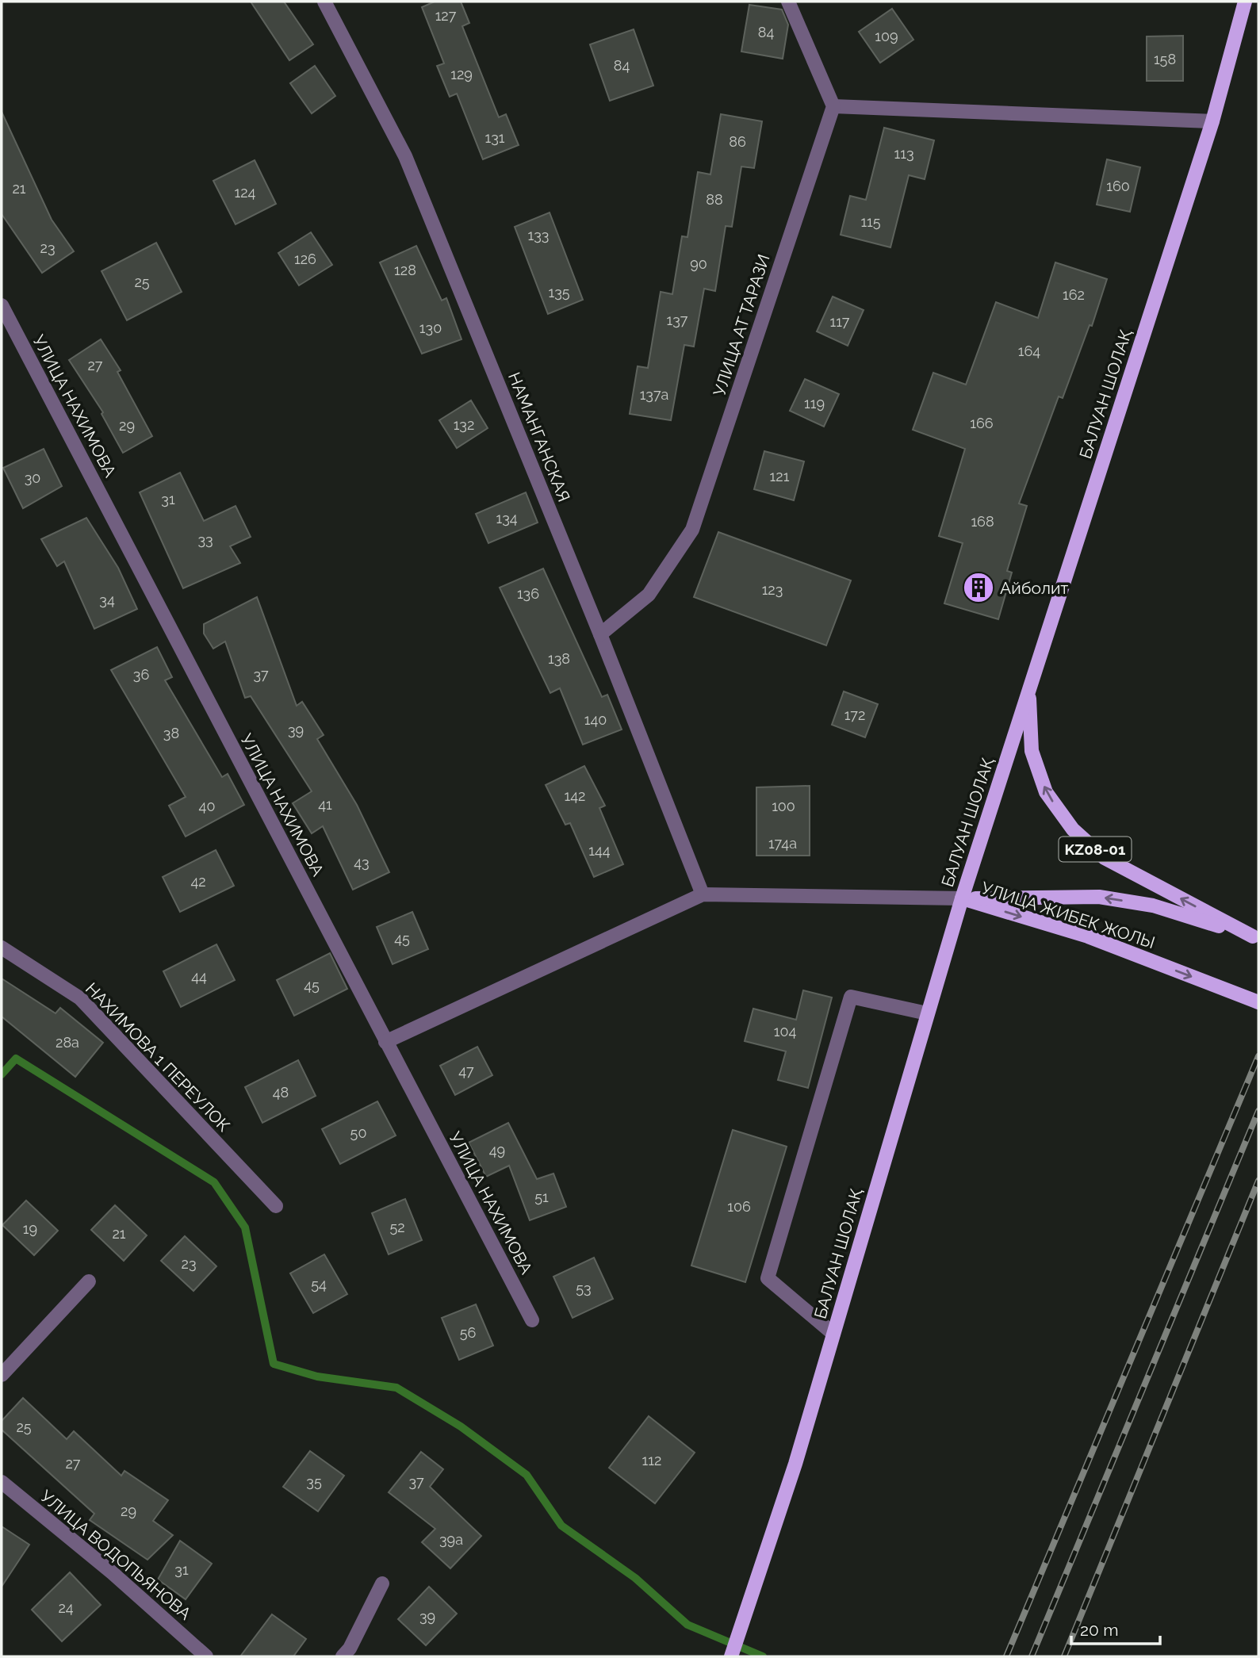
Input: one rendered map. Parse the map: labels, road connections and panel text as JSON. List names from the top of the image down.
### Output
{
  "streets": {
    "main road": ["БАЛУАН ШОЛАҚ", "KZ08-01", "УЛИЦА ЖИБЕК ЖОЛЫ"],
    "street": [
      "УЛИЦА АТ ТАРАЗИ",
      "УЛИЦА НАХИМОВА",
      "НАМАНГАНСКАЯ",
      "НАХИМОВА 1 ПЕРЕУЛОК",
      "УЛИЦА ВОДОПЬЯНОВА"
    ]
  },
  "crossings": [
    ["УЛИЦА АТ ТАРАЗИ", "НАМАНГАНСКАЯ"],
    ["БАЛУАН ШОЛАҚ", "KZ08-01"],
    ["БАЛУАН ШОЛАҚ", "УЛИЦА ЖИБЕК ЖОЛЫ"],
    ["KZ08-01", "УЛИЦА ЖИБЕК ЖОЛЫ"]
  ],
  "places": {
    "building": ["Айболит"]
  },
  "house_numbers": [
    "127",
    "84",
    "109",
    "158",
    "84",
    "129",
    "131",
    "86",
    "113",
    "160",
    "21",
    "124",
    "88",
    "115",
    "133",
    "23",
    "126",
    "90",
    "128",
    "25",
    "135",
    "162",
    "137",
    "117",
    "130",
    "164",
    "27",
    "137а",
    "119",
    "166",
    "132",
    "29",
    "121",
    "30",
    "31",
    "134",
    "168",
    "33",
    "123",
    "136",
    "34",
    "138",
    "36",
    "37",
    "172",
    "140",
    "39",
    "38",
    "142",
    "41",
    "40",
    "100",
    "174а",
    "144",
    "43",
    "42",
    "45",
    "44",
    "45",
    "104",
    "28а",
    "47",
    "48",
    "50",
    "49",
    "51",
    "106",
    "52",
    "19",
    "21",
    "23",
    "54",
    "53",
    "56",
    "25",
    "112",
    "27",
    "35",
    "37",
    "29",
    "39а",
    "31",
    "24",
    "39"
  ],
  "scale_bar": "20 m"
}
